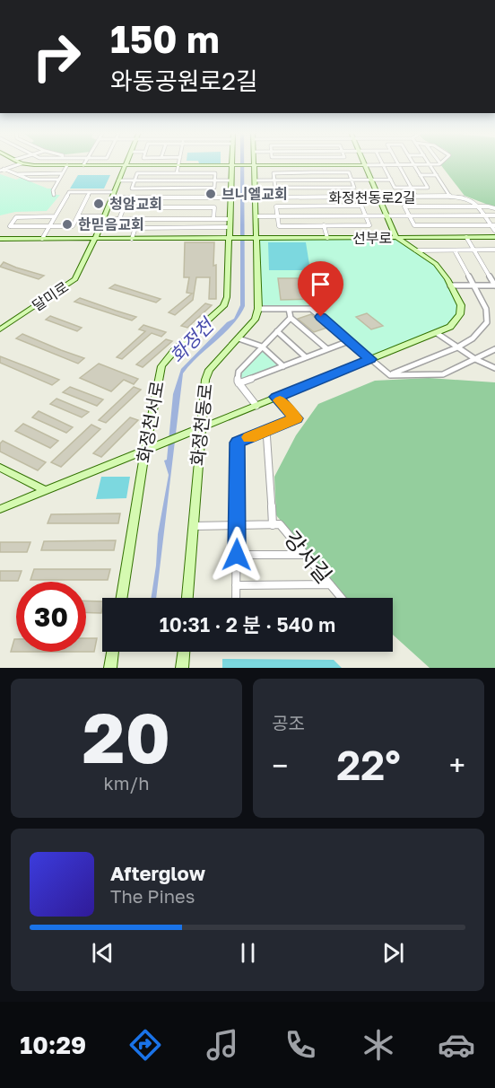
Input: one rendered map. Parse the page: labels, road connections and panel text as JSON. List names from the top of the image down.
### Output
{
  "streets": {
    "street": [
      "화정천동로2길",
      "선부로",
      "달미로",
      "화정천서로",
      "화정천동로",
      "강서길"
    ]
  },
  "crossings": [
    ["선부로", "화정천서로"],
    ["화정천동로", "강서길"]
  ],
  "water": ["화정천"],
  "places": ["브니엘교회", "청암교회", "한믿음교회"],
  "page": {
    "turn": ["150 m", "와동공원로2길"],
    "limit": "30",
    "trip": "10:31 · 2 분 · 540 m",
    "tile": [
      ["20", "km/h"],
      "공조"
    ],
    "heat": ["−", "22°", "+"],
    "song": ["Afterglow", "The Pines"],
    "tabs": "10:29"
  }
}
